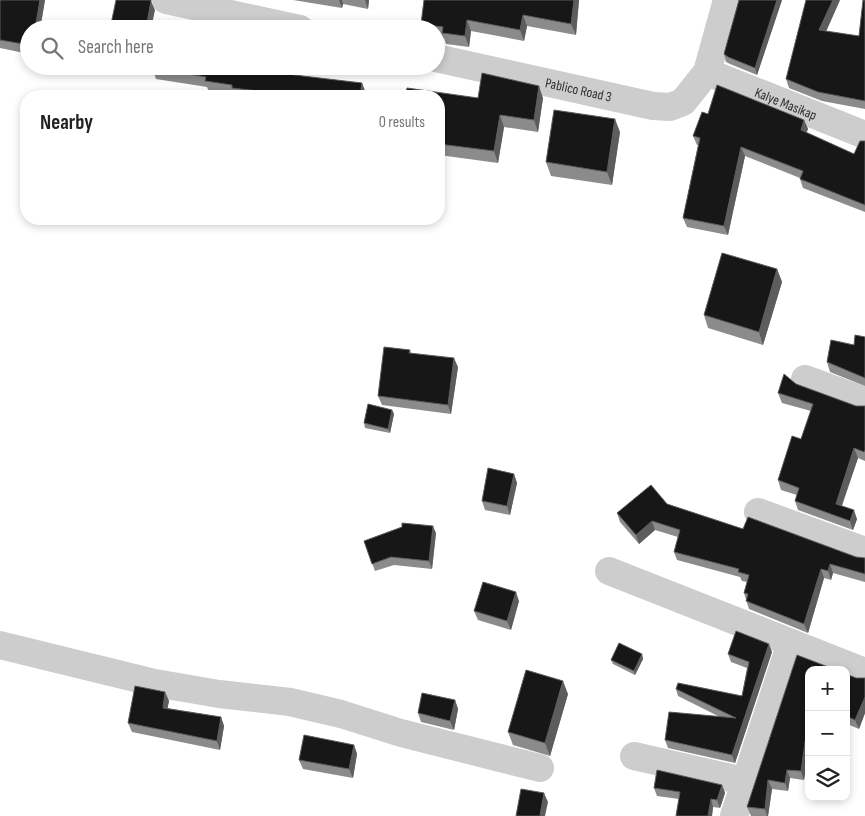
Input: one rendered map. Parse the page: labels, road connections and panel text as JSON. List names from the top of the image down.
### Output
{
  "streets": {
    "street": ["Pablico Road 3", "Kalye Masikap"]
  },
  "crossings": [
    ["Pablico Road 3", "Kalye Masikap"]
  ],
  "page": {
    "search": "Search here",
    "heading": ["Nearby", "0 results"],
    "map_buttons": ["+", "−"]
  }
}
